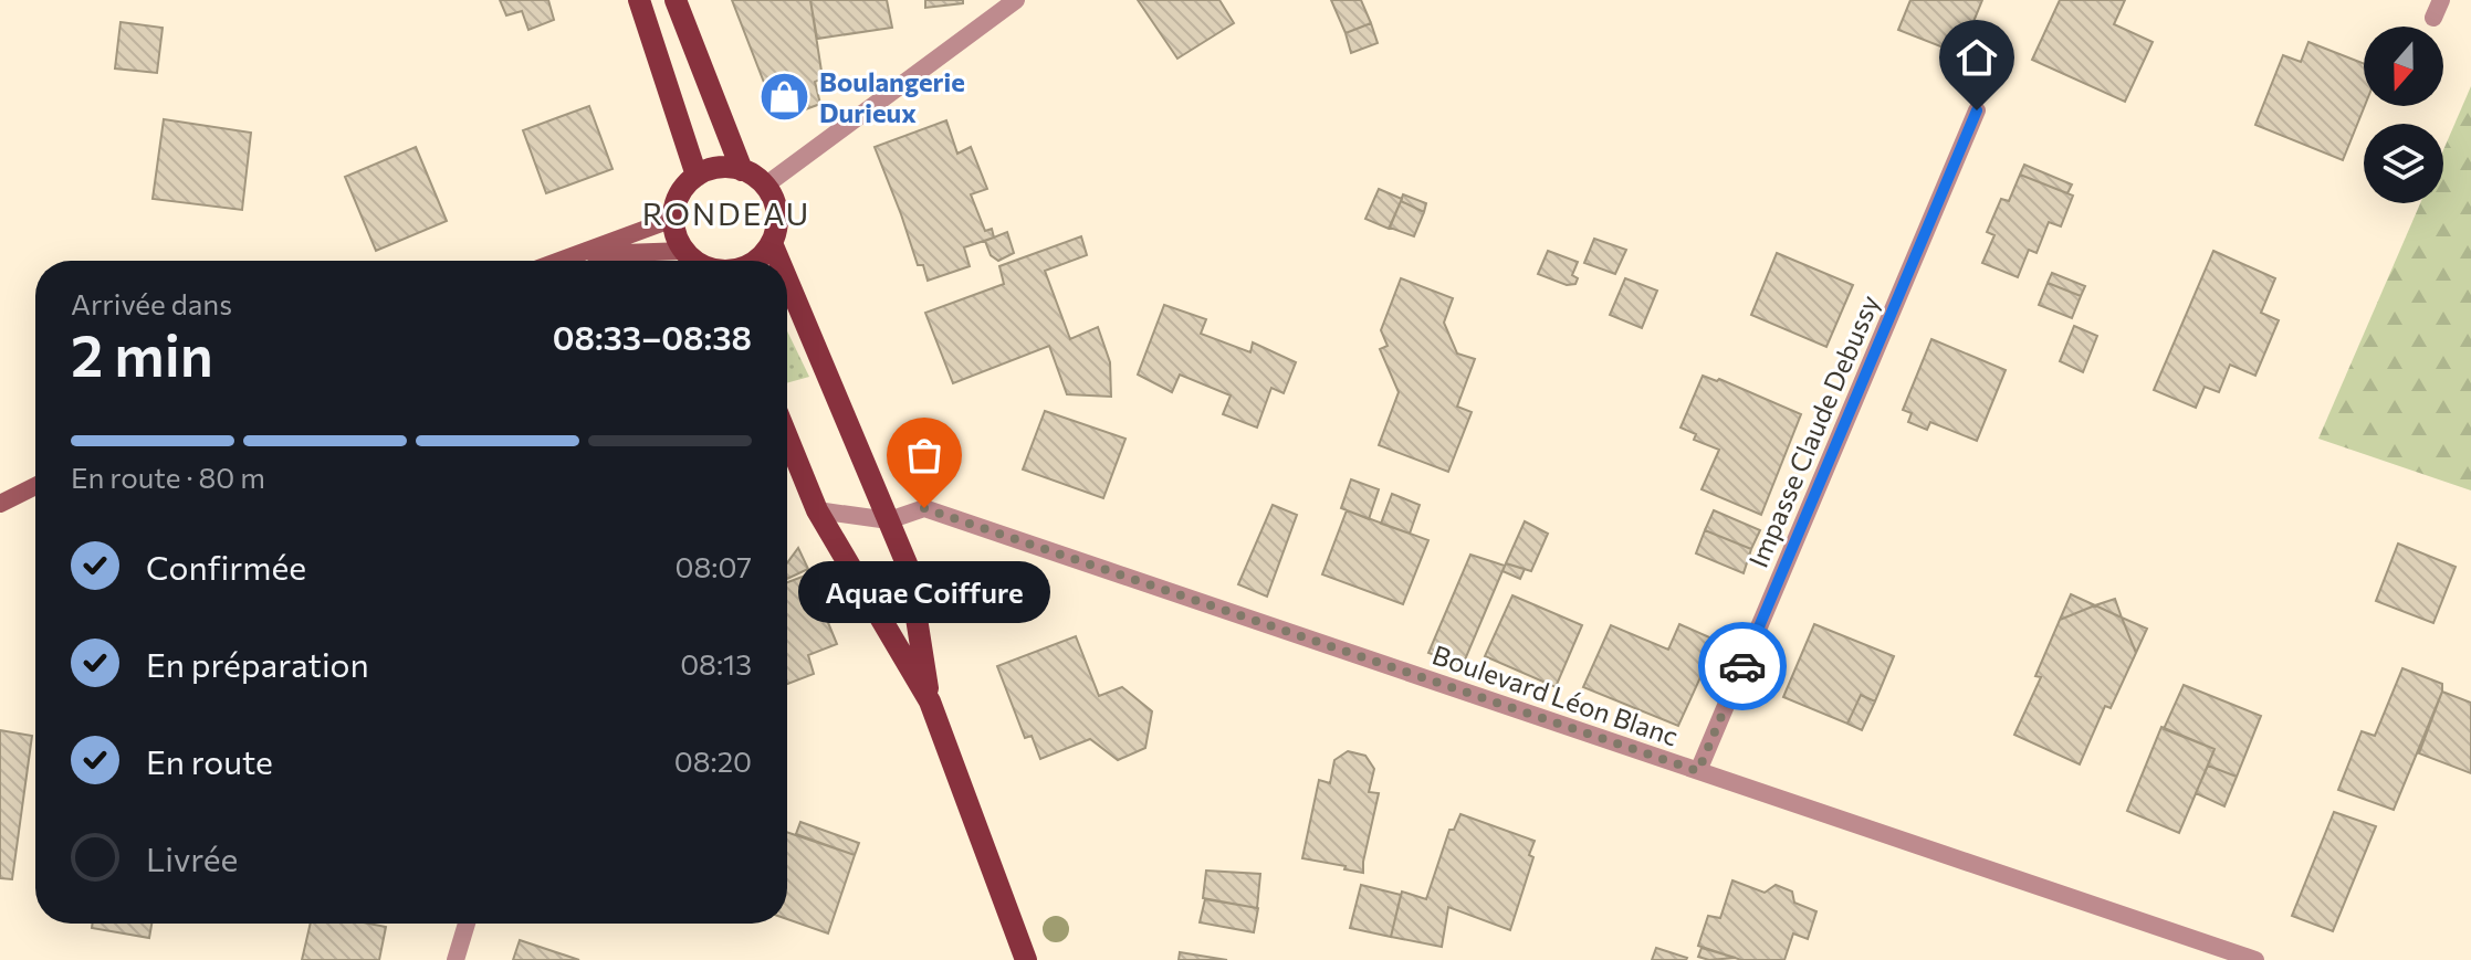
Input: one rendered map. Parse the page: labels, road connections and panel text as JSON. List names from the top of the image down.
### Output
{
  "streets": {
    "street": ["Impasse Claude Debussy", "Boulevard Léon Blanc"]
  },
  "crossings": [
    ["Impasse Claude Debussy", "Boulevard Léon Blanc"]
  ],
  "districts": ["RONDEAU"],
  "places": {
    "shop": ["Boulangerie Durieux"],
    "other": ["Aquae Coiffure"]
  },
  "north": "bottom",
  "page": {
    "heading": ["2 min", "Arrivée dans", "08:33–08:38"],
    "bar": "En route · 80 m",
    "list": [
      ["Confirmée", "08:07"],
      ["En préparation", "08:13"],
      ["En route", "08:20"],
      "Livrée"
    ],
    "bubble": "Aquae Coiffure"
  }
}
